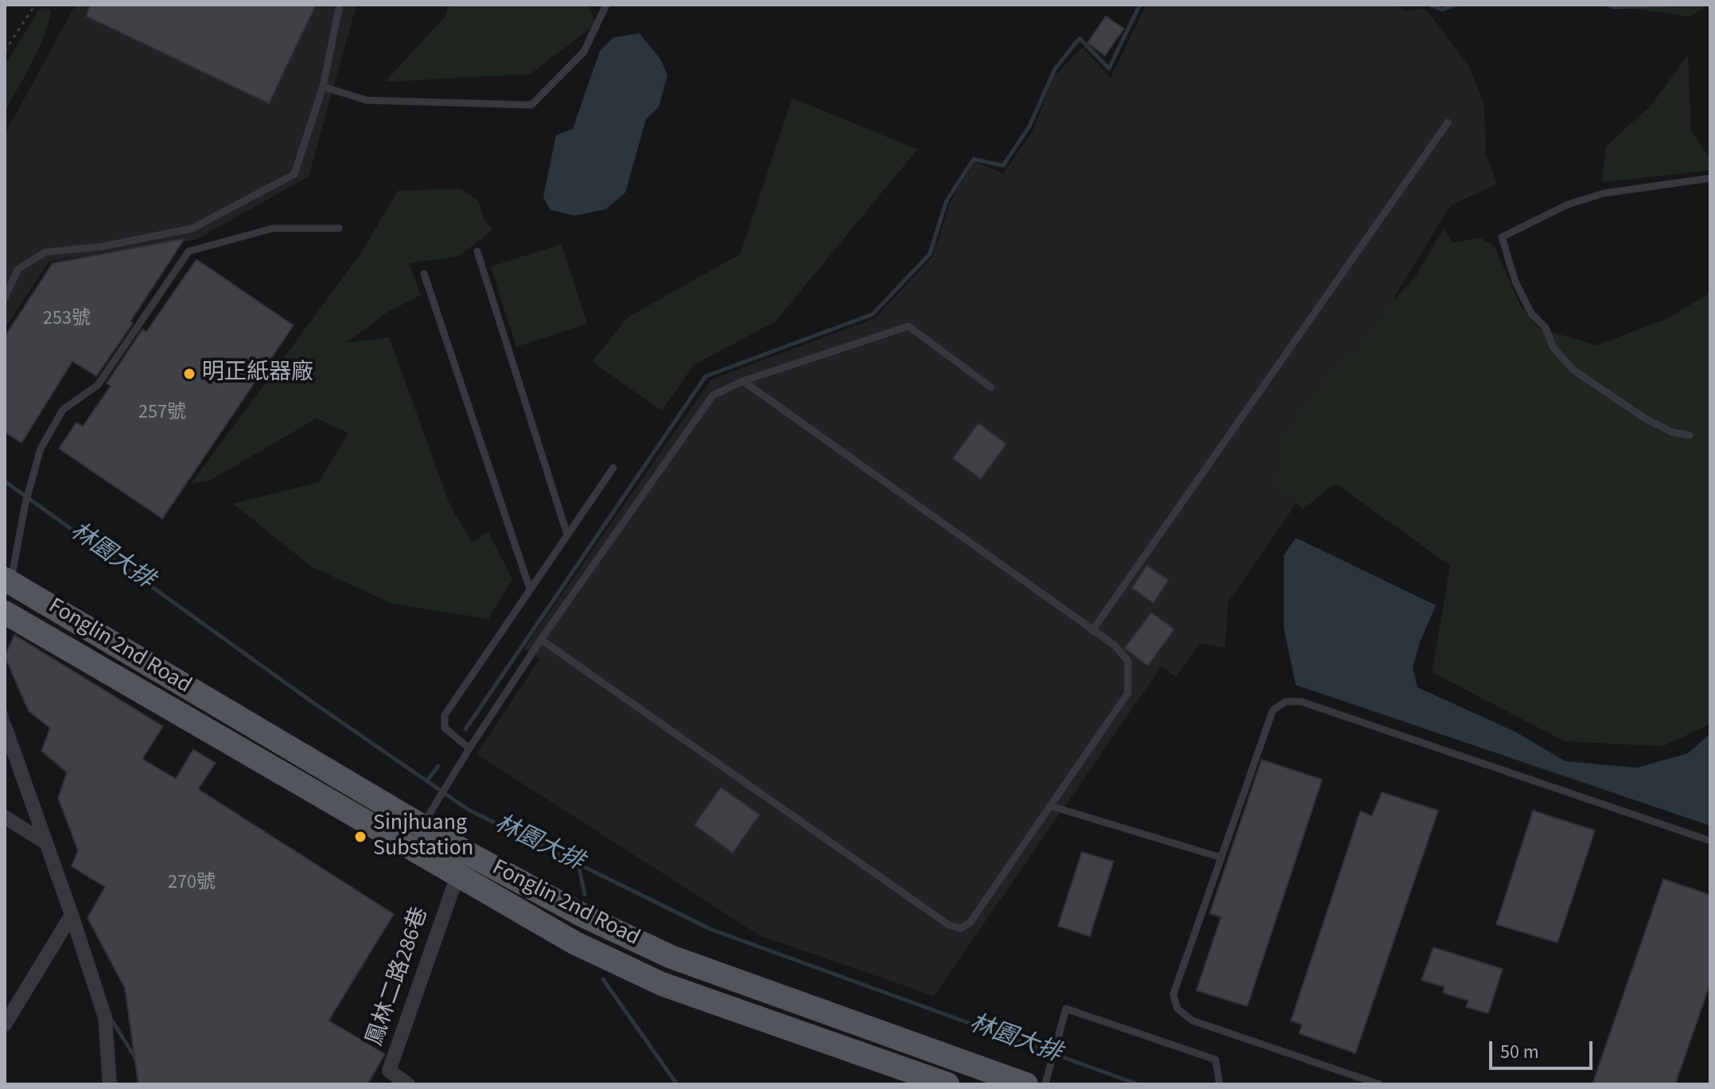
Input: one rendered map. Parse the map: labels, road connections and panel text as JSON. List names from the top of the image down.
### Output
{
  "streets": {
    "main road": ["Fonglin 2nd Road"],
    "street": ["鳳林二路286巷"]
  },
  "crossings": [
    ["Fonglin 2nd Road", "鳳林二路286巷"]
  ],
  "water": ["林園大排"],
  "places": ["明正紙器廠", "Sinjhuang Substation"],
  "house_numbers": ["253號", "257號", "270號"],
  "scale_bar": "50 m"
}
